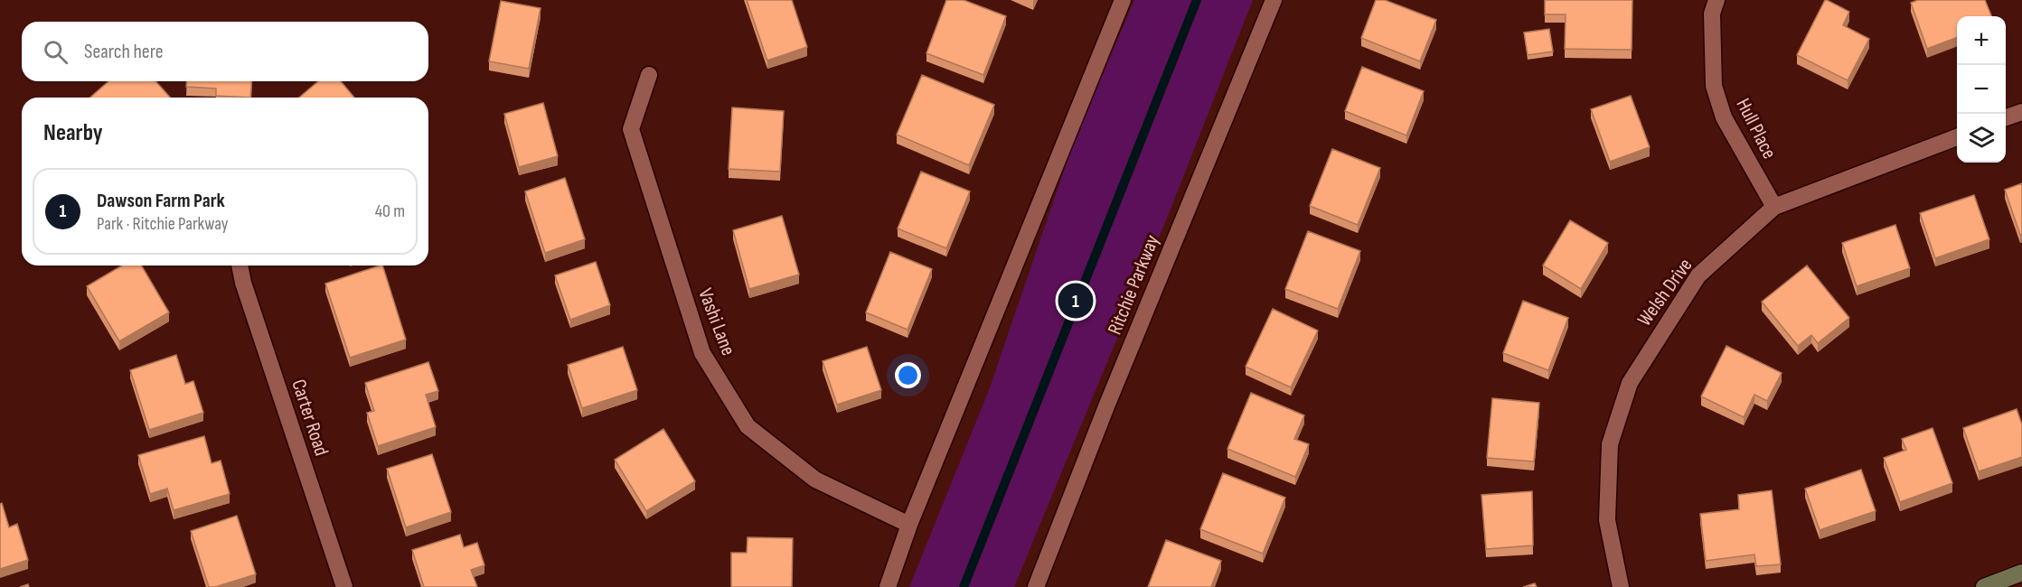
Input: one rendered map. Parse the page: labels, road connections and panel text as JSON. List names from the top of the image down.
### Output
{
  "streets": {
    "street": [
      "Hull Place",
      "Ritchie Parkway",
      "Welsh Drive",
      "Vashi Lane",
      "Carter Road"
    ]
  },
  "crossings": [
    ["Hull Place", "Welsh Drive"]
  ],
  "page": {
    "map_buttons": ["+", "−"],
    "search": "Search here",
    "heading": "Nearby",
    "list": [
      {
        "mark": "1",
        "name": "Dawson Farm Park",
        "note": "Park · Ritchie Parkway",
        "value": "40 m"
      }
    ],
    "pins": "1"
  }
}
